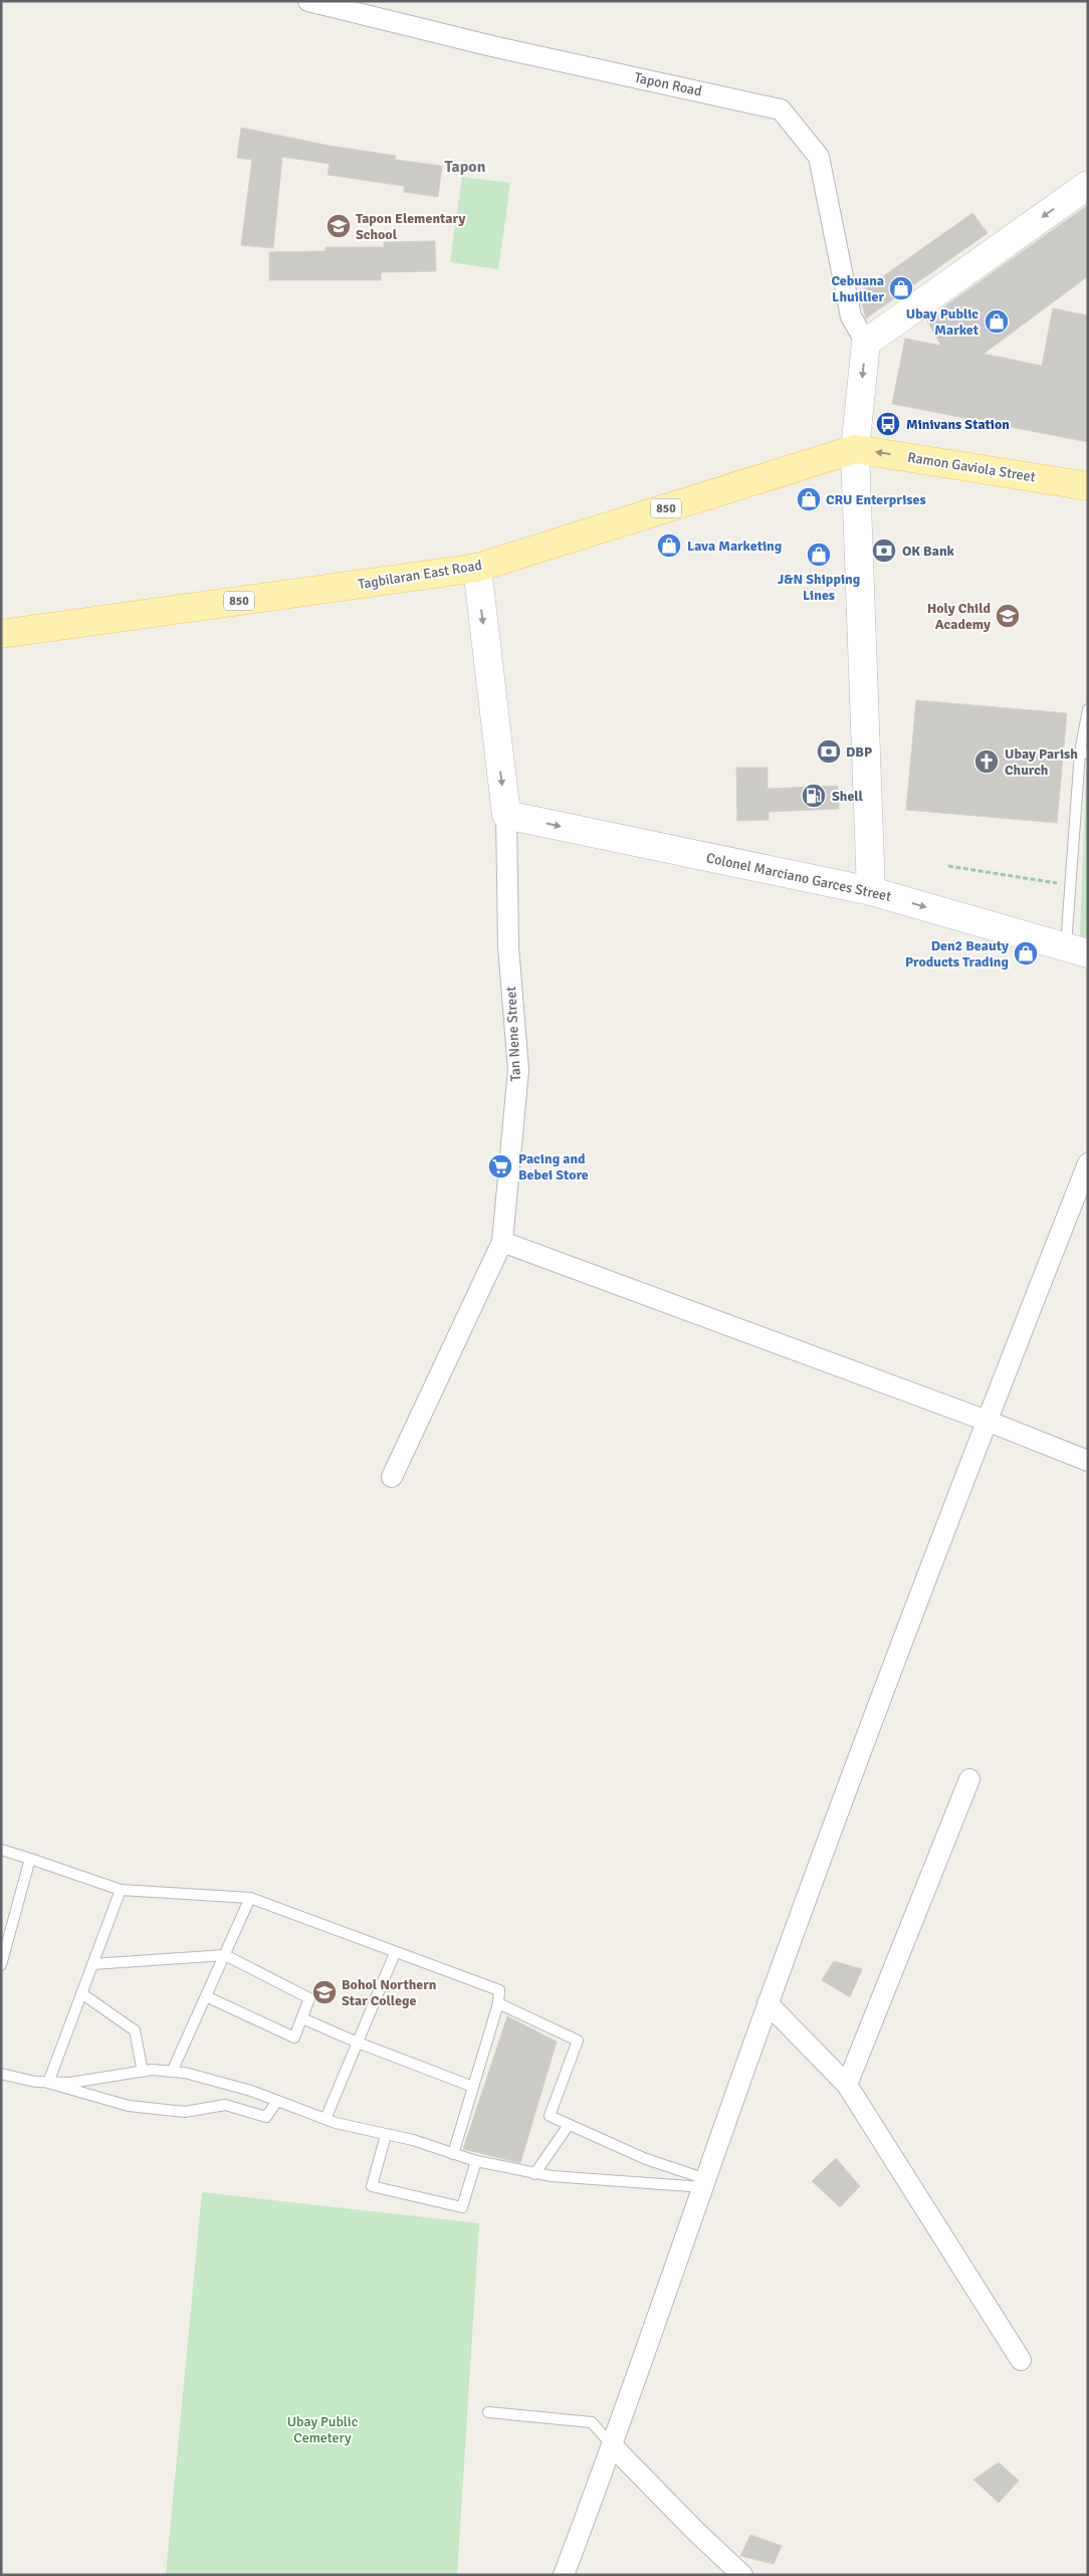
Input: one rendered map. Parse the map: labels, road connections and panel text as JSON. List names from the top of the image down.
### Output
{
  "streets": {
    "main road": ["Ramon Gaviola Street", "850", "Tagbilaran East Road"],
    "street": ["Tapon Road", "Colonel Marciano Garces Street", "Tan Nene Street"]
  },
  "crossings": [
    ["Ramon Gaviola Street", "Tagbilaran East Road"],
    ["Tagbilaran East Road", "Tan Nene Street"],
    ["Colonel Marciano Garces Street", "Tan Nene Street"]
  ],
  "one_way": ["Ramon Gaviola Street", "Colonel Marciano Garces Street"],
  "districts": ["Tapon"],
  "parks": ["Ubay Public Cemetery"],
  "places": {
    "school or university": ["Tapon Elementary School", "Holy Child Academy", "Bohol Northern Star College"],
    "shop": [
      "Cebuana Lhuillier",
      "Ubay Public Market",
      "CRU Enterprises",
      "Lava Marketing",
      "J&N Shipping Lines",
      "Den2 Beauty Products Trading"
    ],
    "bus stop": ["Minivans Station"],
    "bank": ["OK Bank", "DBP"],
    "church": ["Ubay Parish Church"],
    "fuel station": ["Shell"],
    "supermarket": ["Pacing and Bebei Store"]
  }
}
